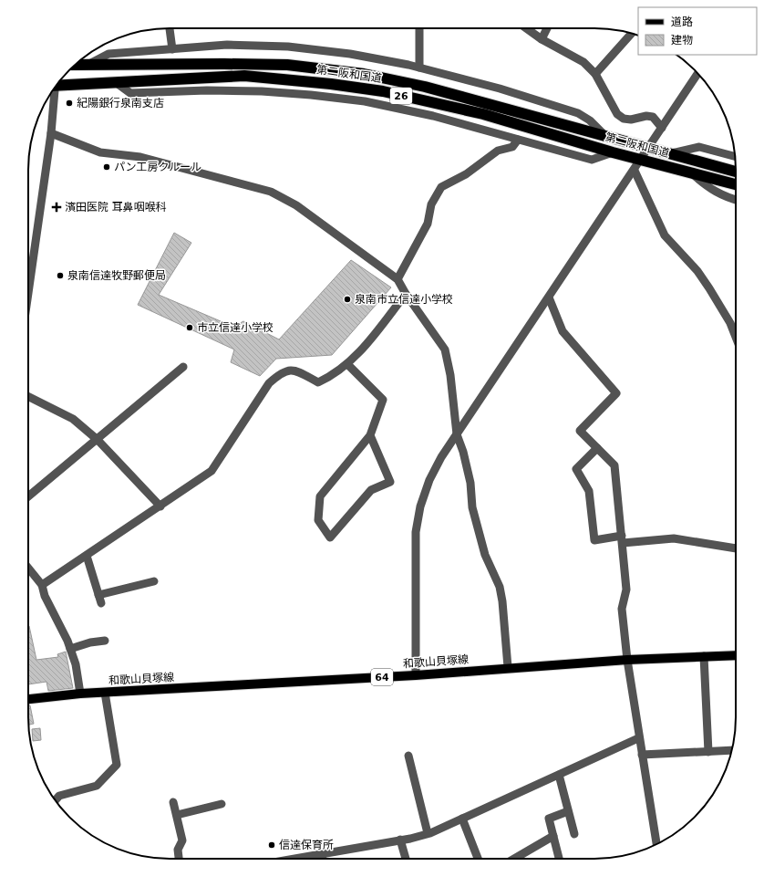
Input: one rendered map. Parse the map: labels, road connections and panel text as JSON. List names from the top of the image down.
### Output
{
  "streets": {
    "highway": ["第二阪和国道", "26"],
    "main road": ["和歌山貝塚線", "64"]
  },
  "places": {
    "other": [
      "紀陽銀行泉南支店",
      "パン工房クルール",
      "泉南信達牧野郵便局",
      "泉南市立信達小学校",
      "市立信達小学校",
      "信達保育所"
    ],
    "health": ["濱田医院 耳鼻咽喉科"]
  },
  "legend": ["道路", "建物"]
}
